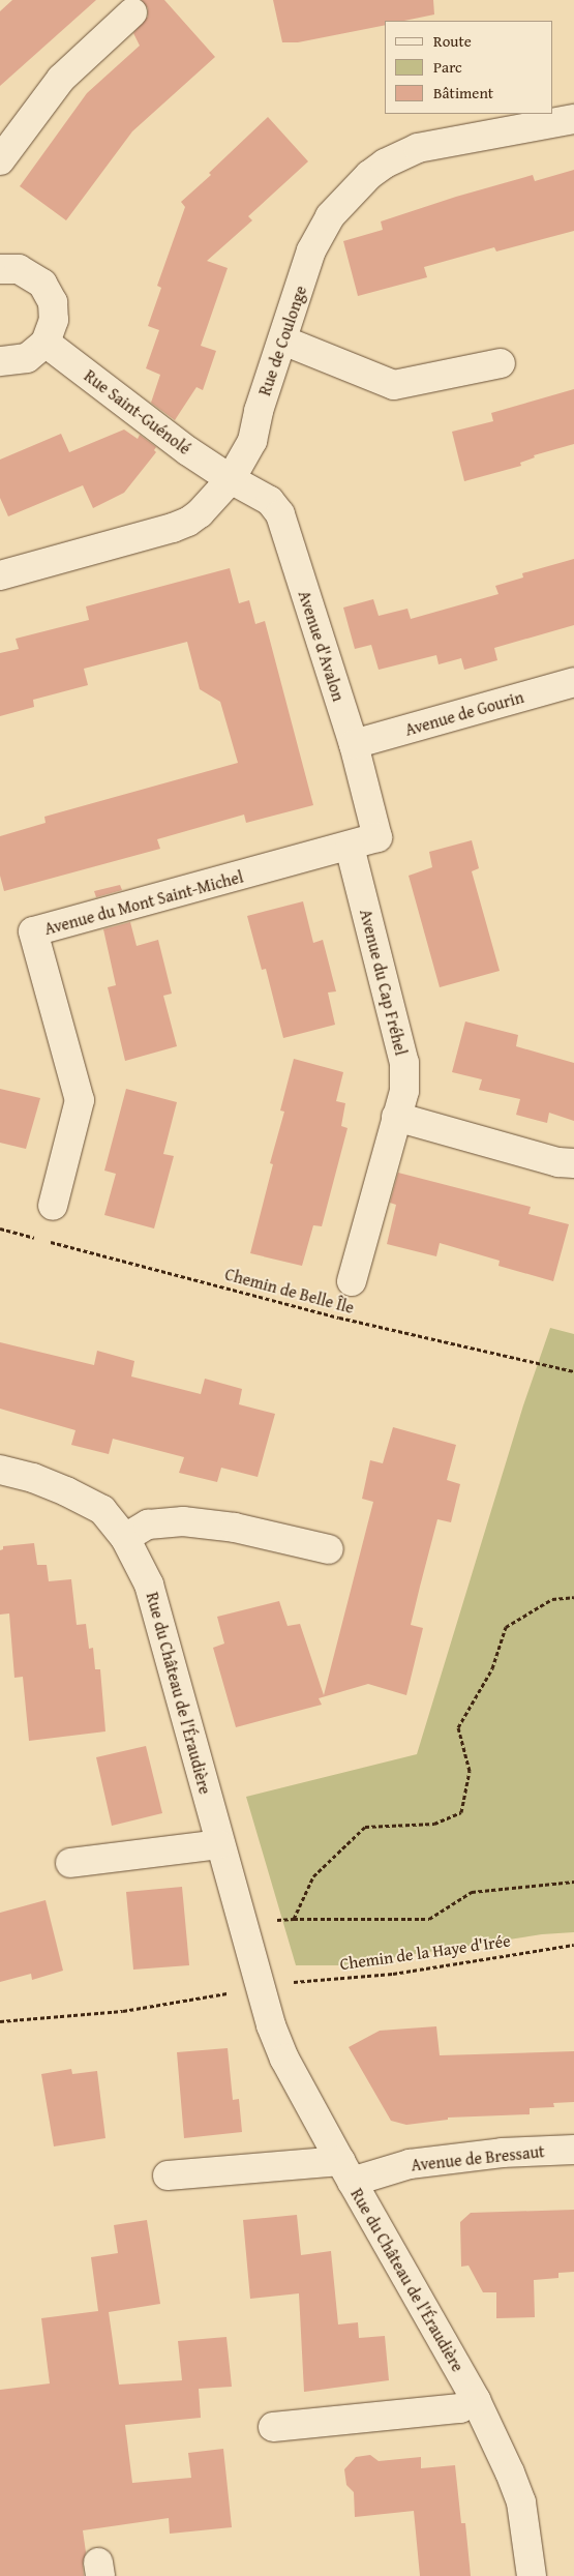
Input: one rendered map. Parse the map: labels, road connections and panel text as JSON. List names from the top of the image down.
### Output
{
  "streets": {
    "street": [
      "Rue de Coulonge",
      "Rue Saint-Guénolé",
      "Avenue d'Avalon",
      "Avenue de Gourin",
      "Avenue du Mont Saint-Michel",
      "Avenue du Cap Fréhel",
      "Rue du Château de l'Éraudière",
      "Avenue de Bressaut"
    ],
    "path": ["Chemin de Belle Île", "Chemin de la Haye d'Irée"]
  },
  "crossings": [
    ["Rue de Coulonge", "Rue Saint-Guénolé"],
    ["Rue de Coulonge", "Avenue d'Avalon"],
    ["Rue Saint-Guénolé", "Avenue d'Avalon"],
    ["Avenue d'Avalon", "Avenue de Gourin"],
    ["Avenue d'Avalon", "Avenue du Mont Saint-Michel"],
    ["Avenue du Mont Saint-Michel", "Avenue du Cap Fréhel"],
    ["Rue du Château de l'Éraudière", "Avenue de Bressaut"]
  ],
  "legend": ["Route", "Parc", "Bâtiment"]
}
